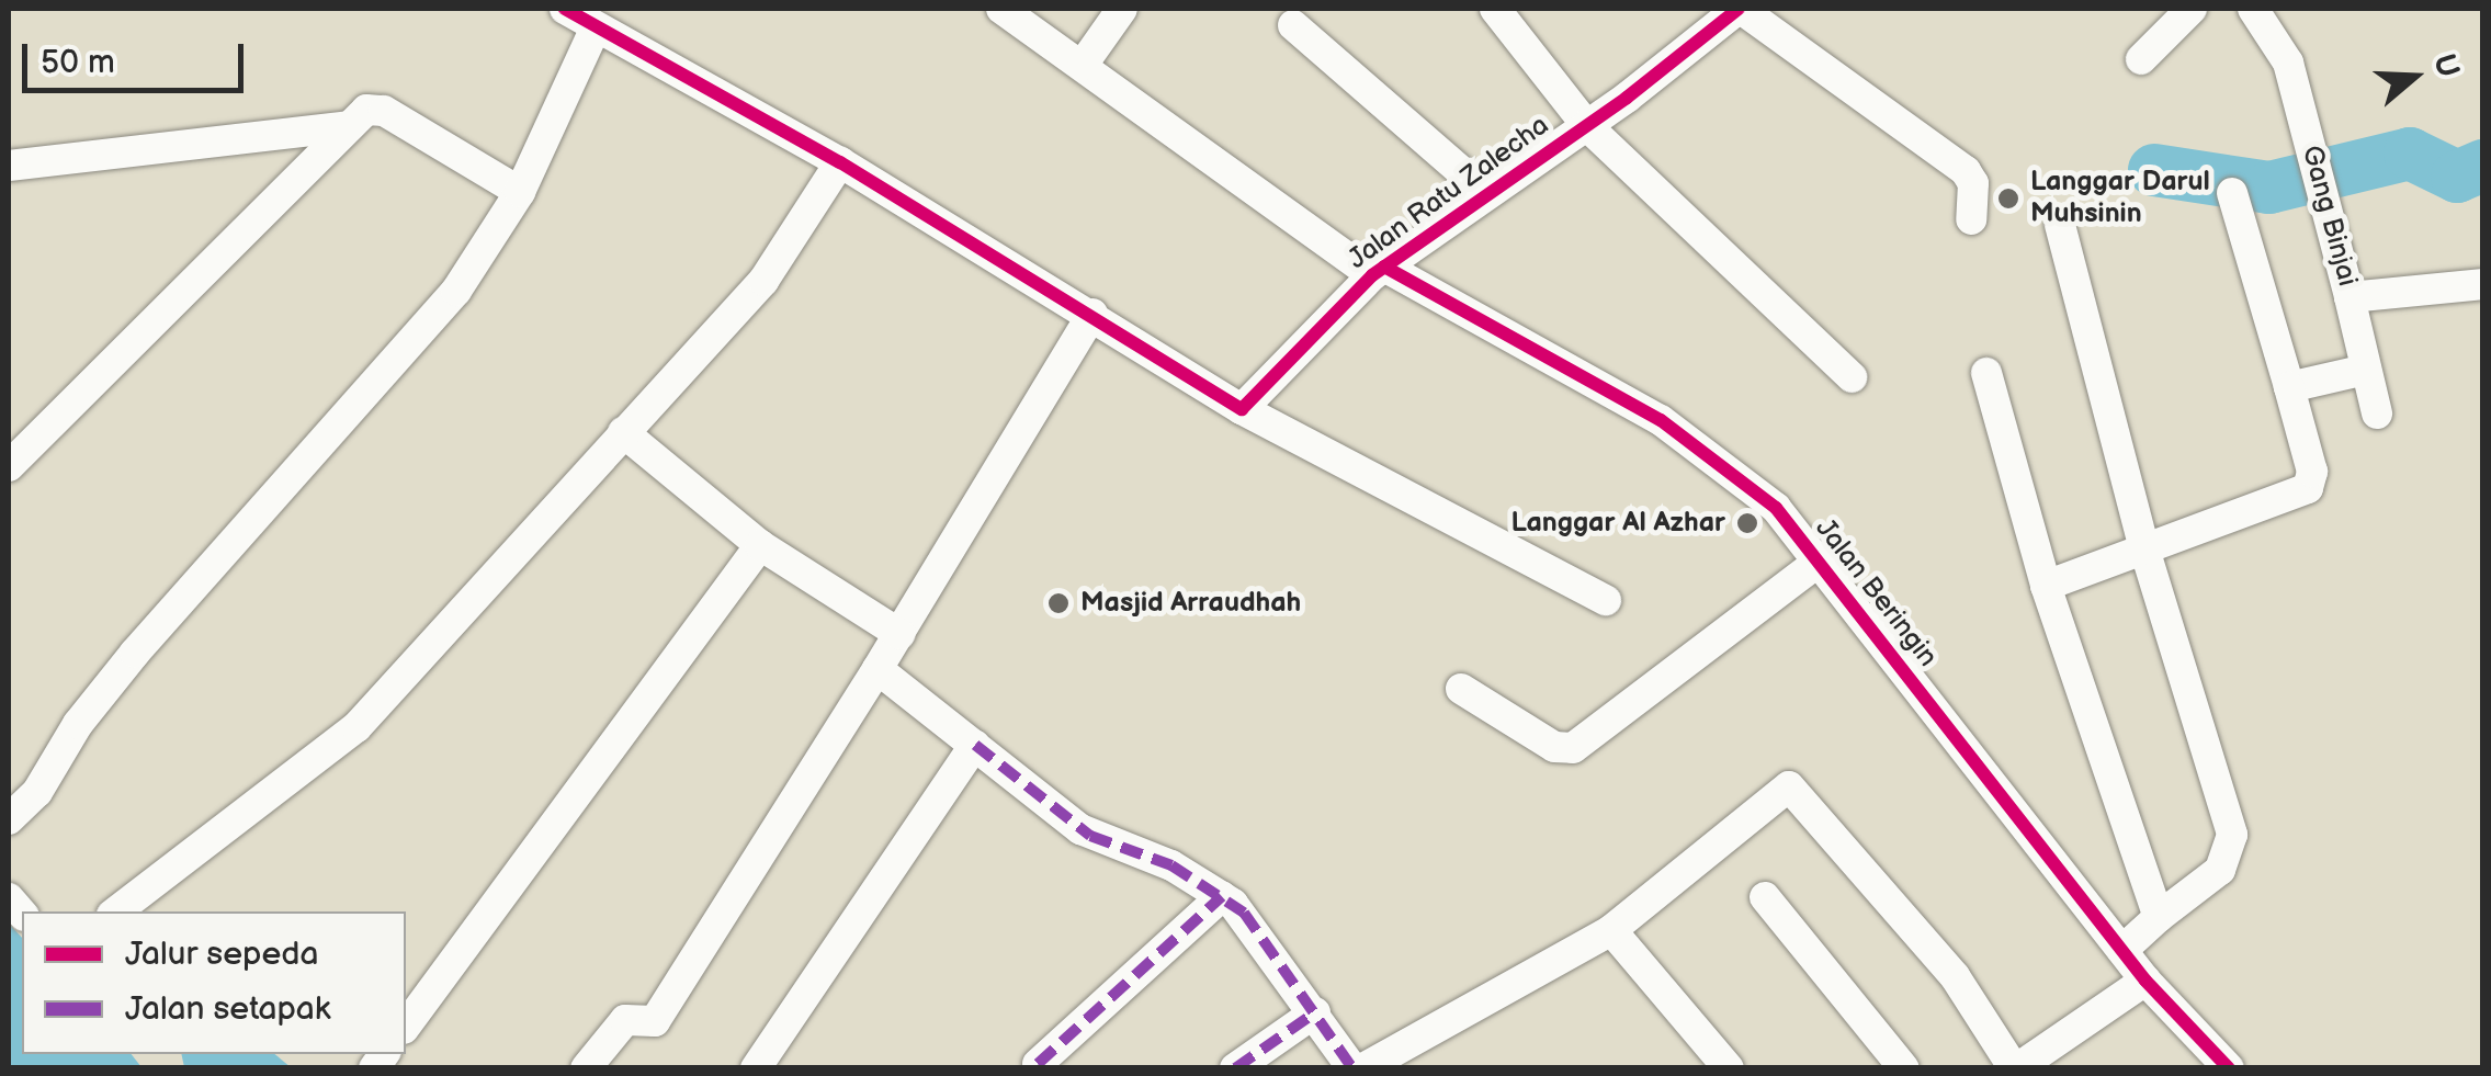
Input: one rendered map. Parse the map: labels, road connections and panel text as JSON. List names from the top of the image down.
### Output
{
  "streets": {
    "street": ["Jalan Ratu Zalecha", "Gang Binjai", "Jalan Beringin"]
  },
  "crossings": [
    ["Jalan Ratu Zalecha", "Jalan Beringin"]
  ],
  "places": ["Langgar Darul Muhsinin", "Langgar Al Azhar", "Masjid Arraudhah"],
  "legend": ["Jalur sepeda", "Jalan setapak"],
  "scale_bar": "50 m",
  "north": "right"
}
